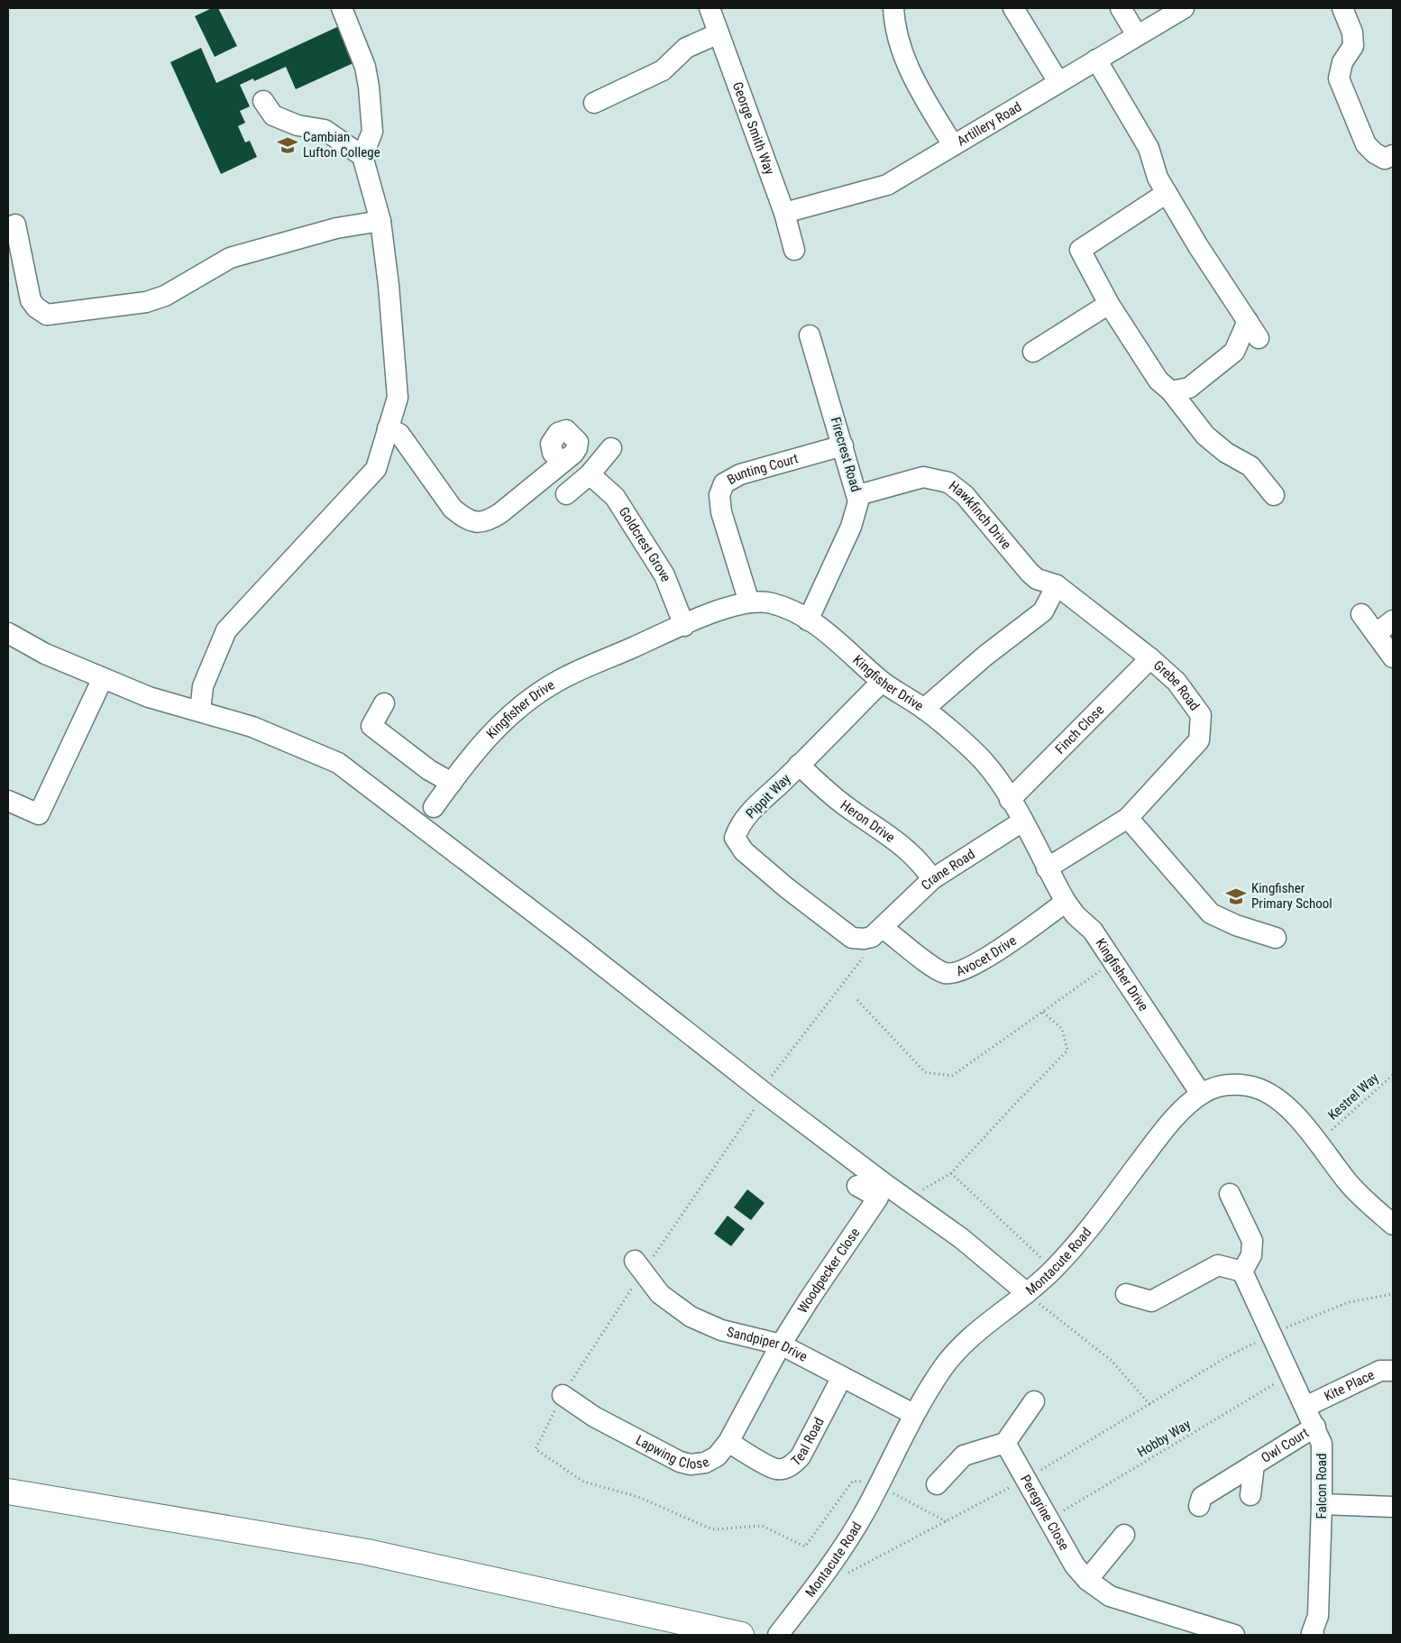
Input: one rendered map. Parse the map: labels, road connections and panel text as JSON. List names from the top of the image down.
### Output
{
  "streets": {
    "street": [
      "Artillery Road",
      "George Smith Way",
      "Firecrest Road",
      "Bunting Court",
      "Hawkfinch Drive",
      "Goldcrest Grove",
      "Kingfisher Drive",
      "Grebe Road",
      "Finch Close",
      "Pippit Way",
      "Heron Drive",
      "Crane Road",
      "Avocet Drive",
      "Montacute Road",
      "Woodpecker Close",
      "Sandpiper Drive",
      "Kite Place",
      "Teal Road",
      "Owl Court",
      "Lapwing Close",
      "Falcon Road",
      "Peregrine Close"
    ],
    "path": ["Kestrel Way", "Hobby Way"]
  },
  "crossings": [
    ["Artillery Road", "George Smith Way"],
    ["Firecrest Road", "Bunting Court"],
    ["Firecrest Road", "Hawkfinch Drive"],
    ["Firecrest Road", "Kingfisher Drive"],
    ["Bunting Court", "Kingfisher Drive"],
    ["Hawkfinch Drive", "Grebe Road"],
    ["Goldcrest Grove", "Kingfisher Drive"],
    ["Kingfisher Drive", "Grebe Road"],
    ["Kingfisher Drive", "Finch Close"],
    ["Kingfisher Drive", "Pippit Way"],
    ["Kingfisher Drive", "Crane Road"],
    ["Kingfisher Drive", "Avocet Drive"],
    ["Kingfisher Drive", "Montacute Road"],
    ["Grebe Road", "Finch Close"],
    ["Pippit Way", "Heron Drive"],
    ["Pippit Way", "Crane Road"],
    ["Pippit Way", "Avocet Drive"],
    ["Heron Drive", "Crane Road"],
    ["Crane Road", "Avocet Drive"],
    ["Montacute Road", "Sandpiper Drive"],
    ["Woodpecker Close", "Sandpiper Drive"],
    ["Woodpecker Close", "Lapwing Close"],
    ["Sandpiper Drive", "Teal Road"],
    ["Sandpiper Drive", "Lapwing Close"],
    ["Kite Place", "Falcon Road"],
    ["Hobby Way", "Falcon Road"],
    ["Hobby Way", "Peregrine Close"],
    ["Teal Road", "Lapwing Close"],
    ["Owl Court", "Falcon Road"]
  ],
  "places": {
    "school or university": ["Cambian Lufton College", "Kingfisher Primary School"]
  }
}
